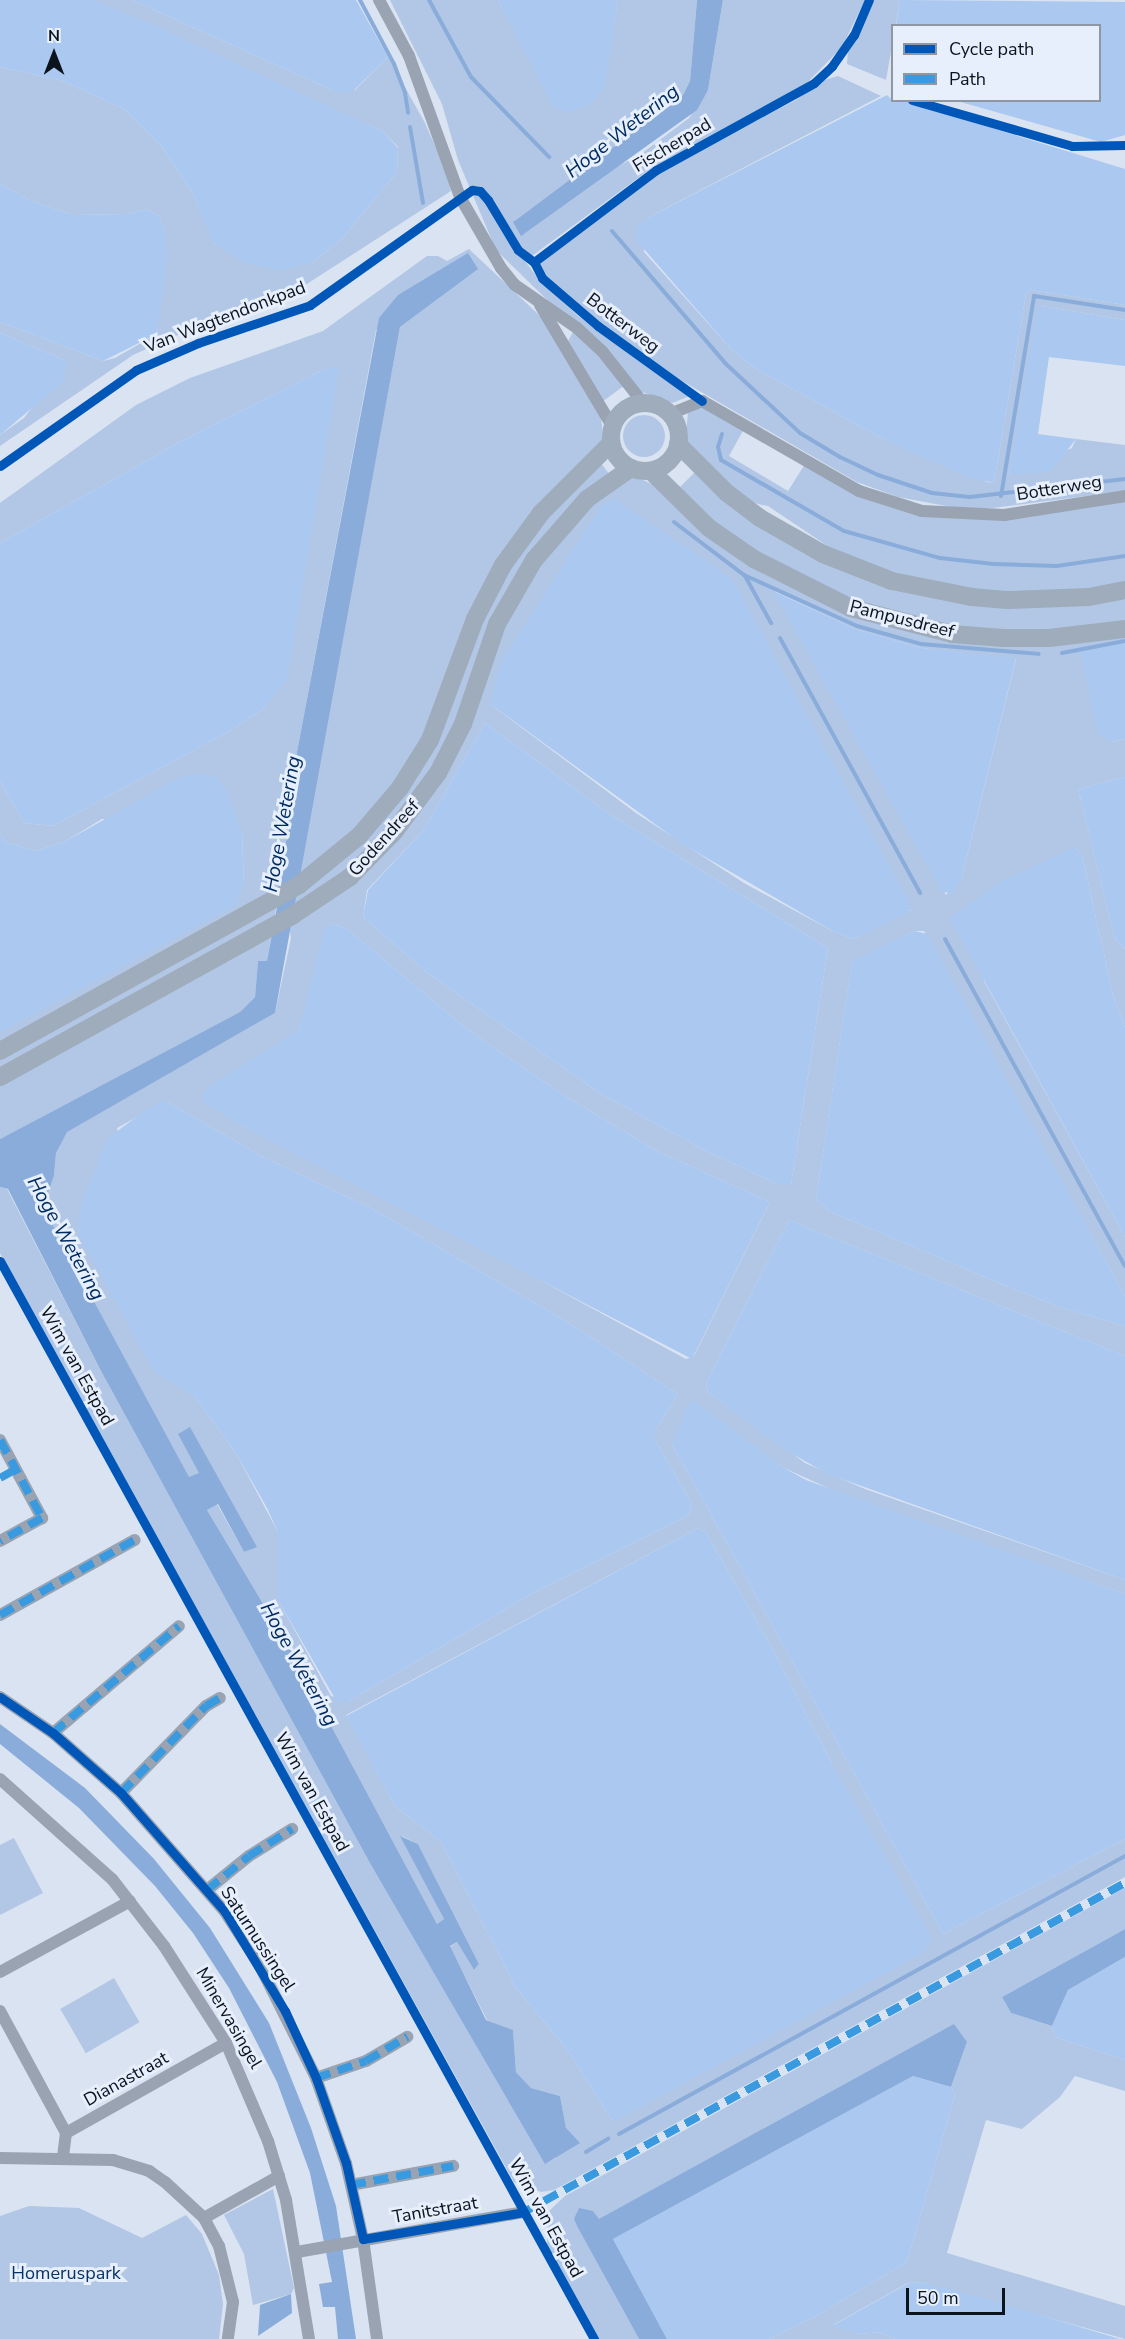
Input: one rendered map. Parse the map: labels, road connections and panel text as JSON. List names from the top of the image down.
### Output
{
  "streets": {
    "main road": ["Pampusdreef", "Godendreef"],
    "street": [
      "Botterweg",
      "Saturnussingel",
      "Minervasingel",
      "Dianastraat",
      "Tanitstraat"
    ],
    "cycle path": ["Fischerpad", "Wim van Estpad"]
  },
  "crossings": [
    ["Botterweg", "Pampusdreef"],
    ["Botterweg", "Godendreef"],
    ["Pampusdreef", "Godendreef"],
    ["Saturnussingel", "Tanitstraat"],
    ["Minervasingel", "Dianastraat"],
    ["Minervasingel", "Tanitstraat"]
  ],
  "water": ["Hoge Wetering"],
  "parks": ["Homeruspark"],
  "legend": ["Cycle path", "Path"],
  "scale_bar": "50 m",
  "north": "top"
}
